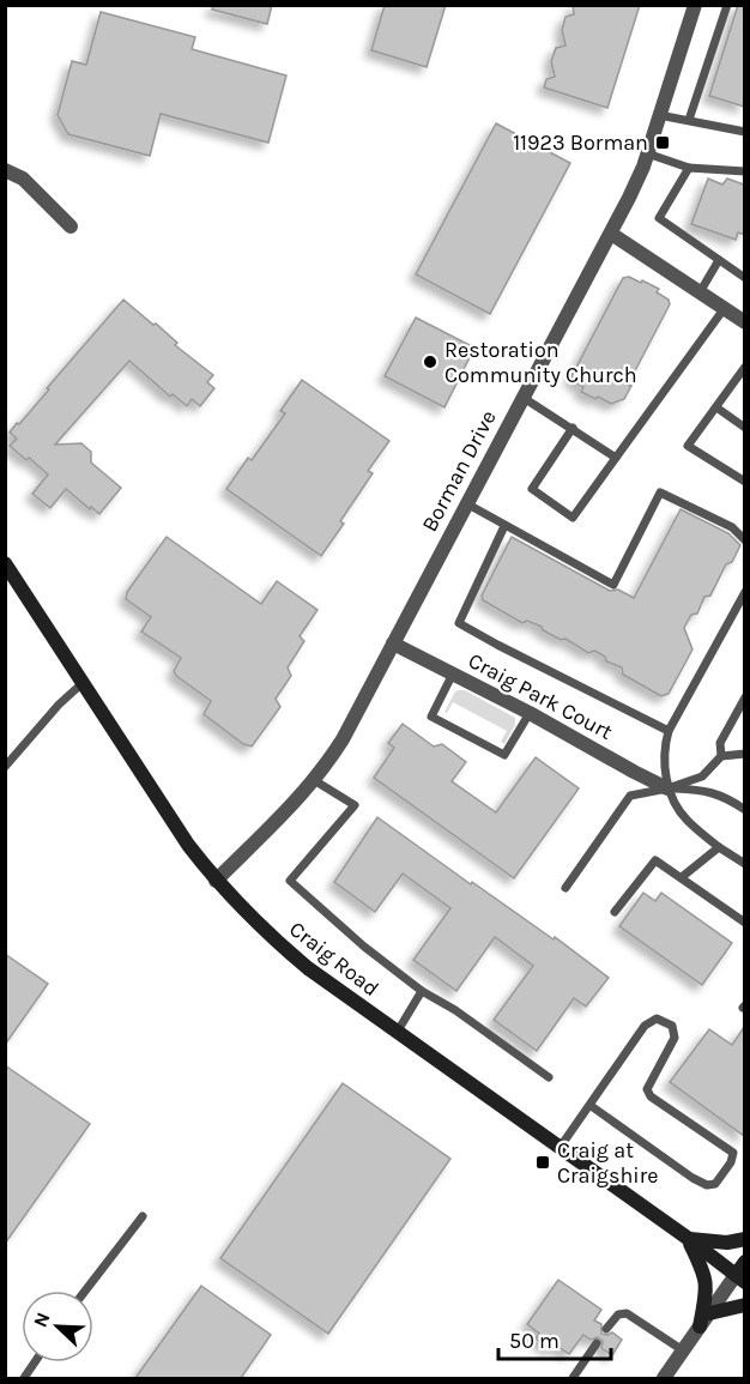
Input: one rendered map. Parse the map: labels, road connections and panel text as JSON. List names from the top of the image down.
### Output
{
  "streets": {
    "main road": ["Craig Road"],
    "street": ["Borman Drive", "Craig Park Court"]
  },
  "crossings": [
    ["Borman Drive", "Craig Park Court"],
    ["Borman Drive", "Craig Road"]
  ],
  "places": {
    "transit": ["11923 Borman", "Craig at Craigshire"],
    "other": ["Restoration Community Church"]
  },
  "scale_bar": "50 m",
  "north": "top left"
}
